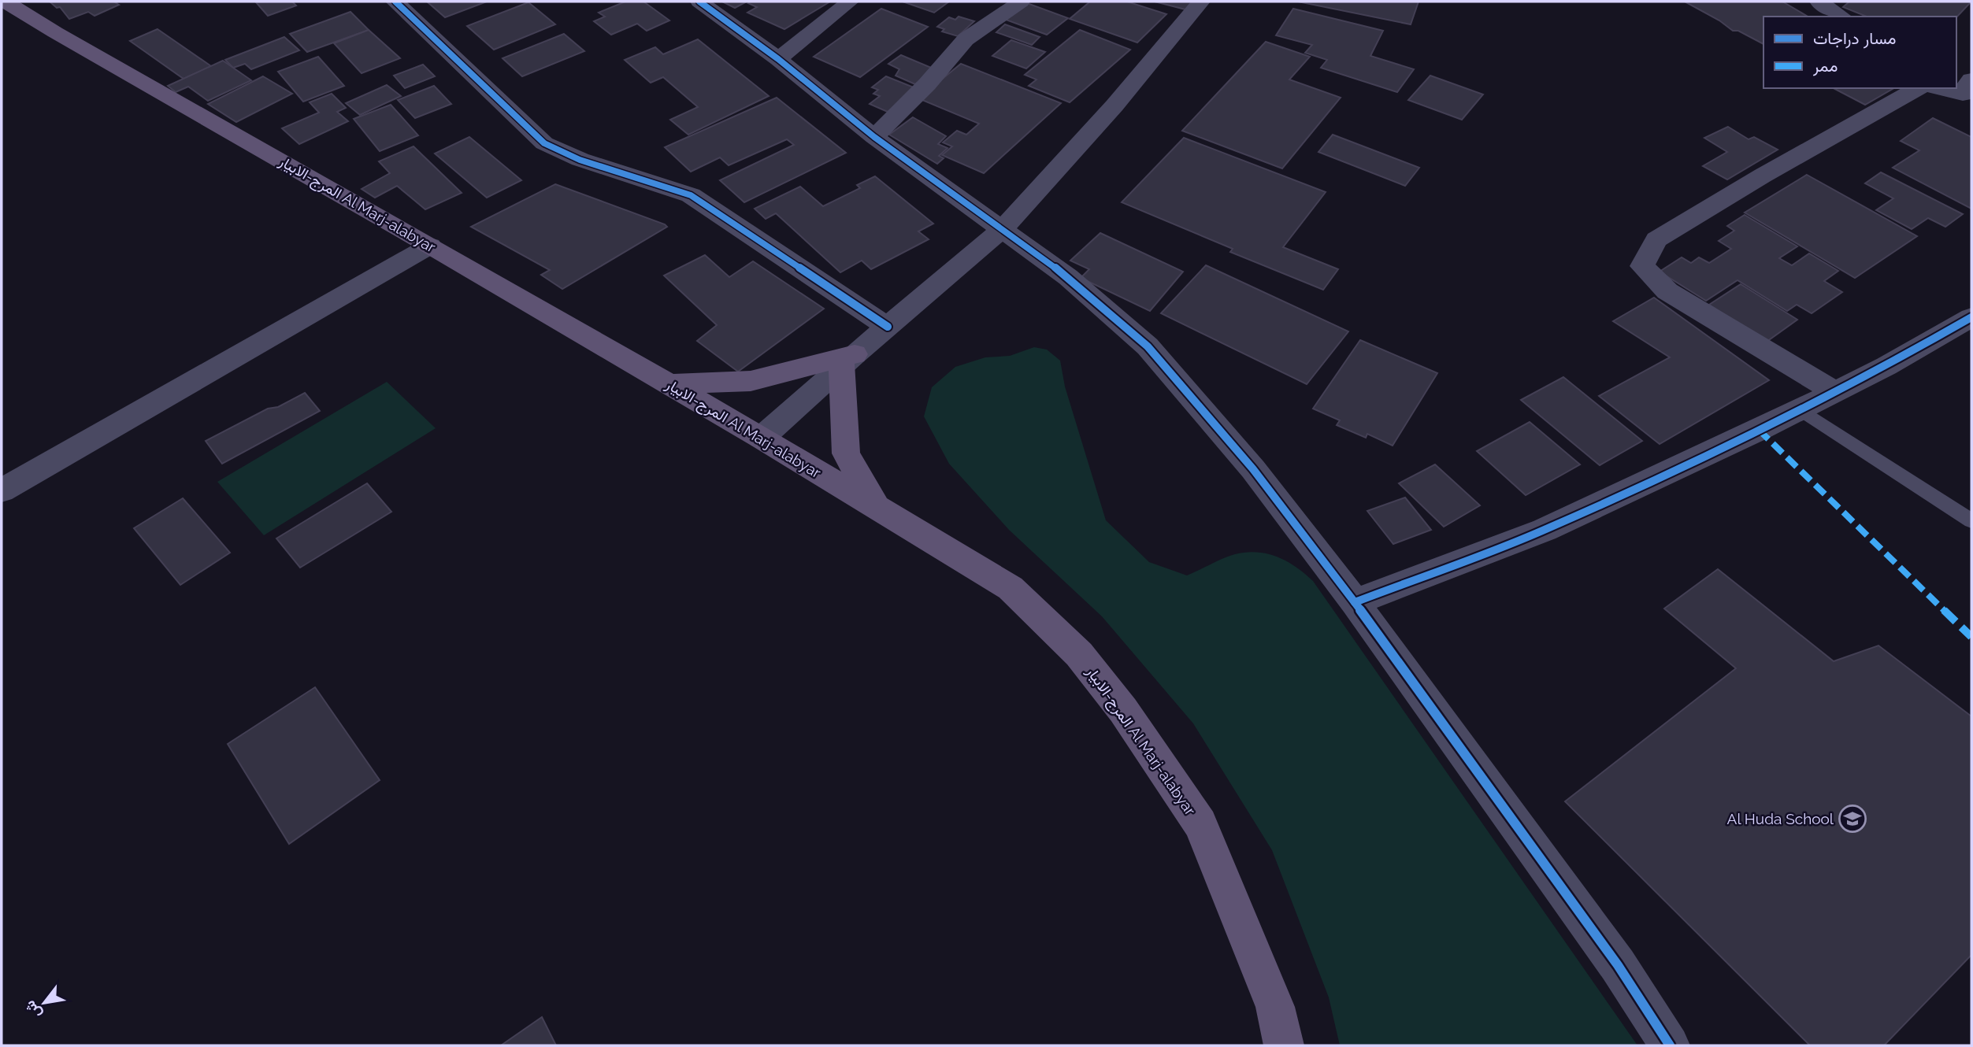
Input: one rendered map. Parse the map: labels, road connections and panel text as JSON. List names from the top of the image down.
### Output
{
  "streets": {
    "main road": ["المرج-الابيار Al Marj-alabyar"]
  },
  "places": {
    "school or university": ["Al Huda School"]
  },
  "legend": ["مسار دراجات", "ممر"],
  "north": "bottom left"
}
